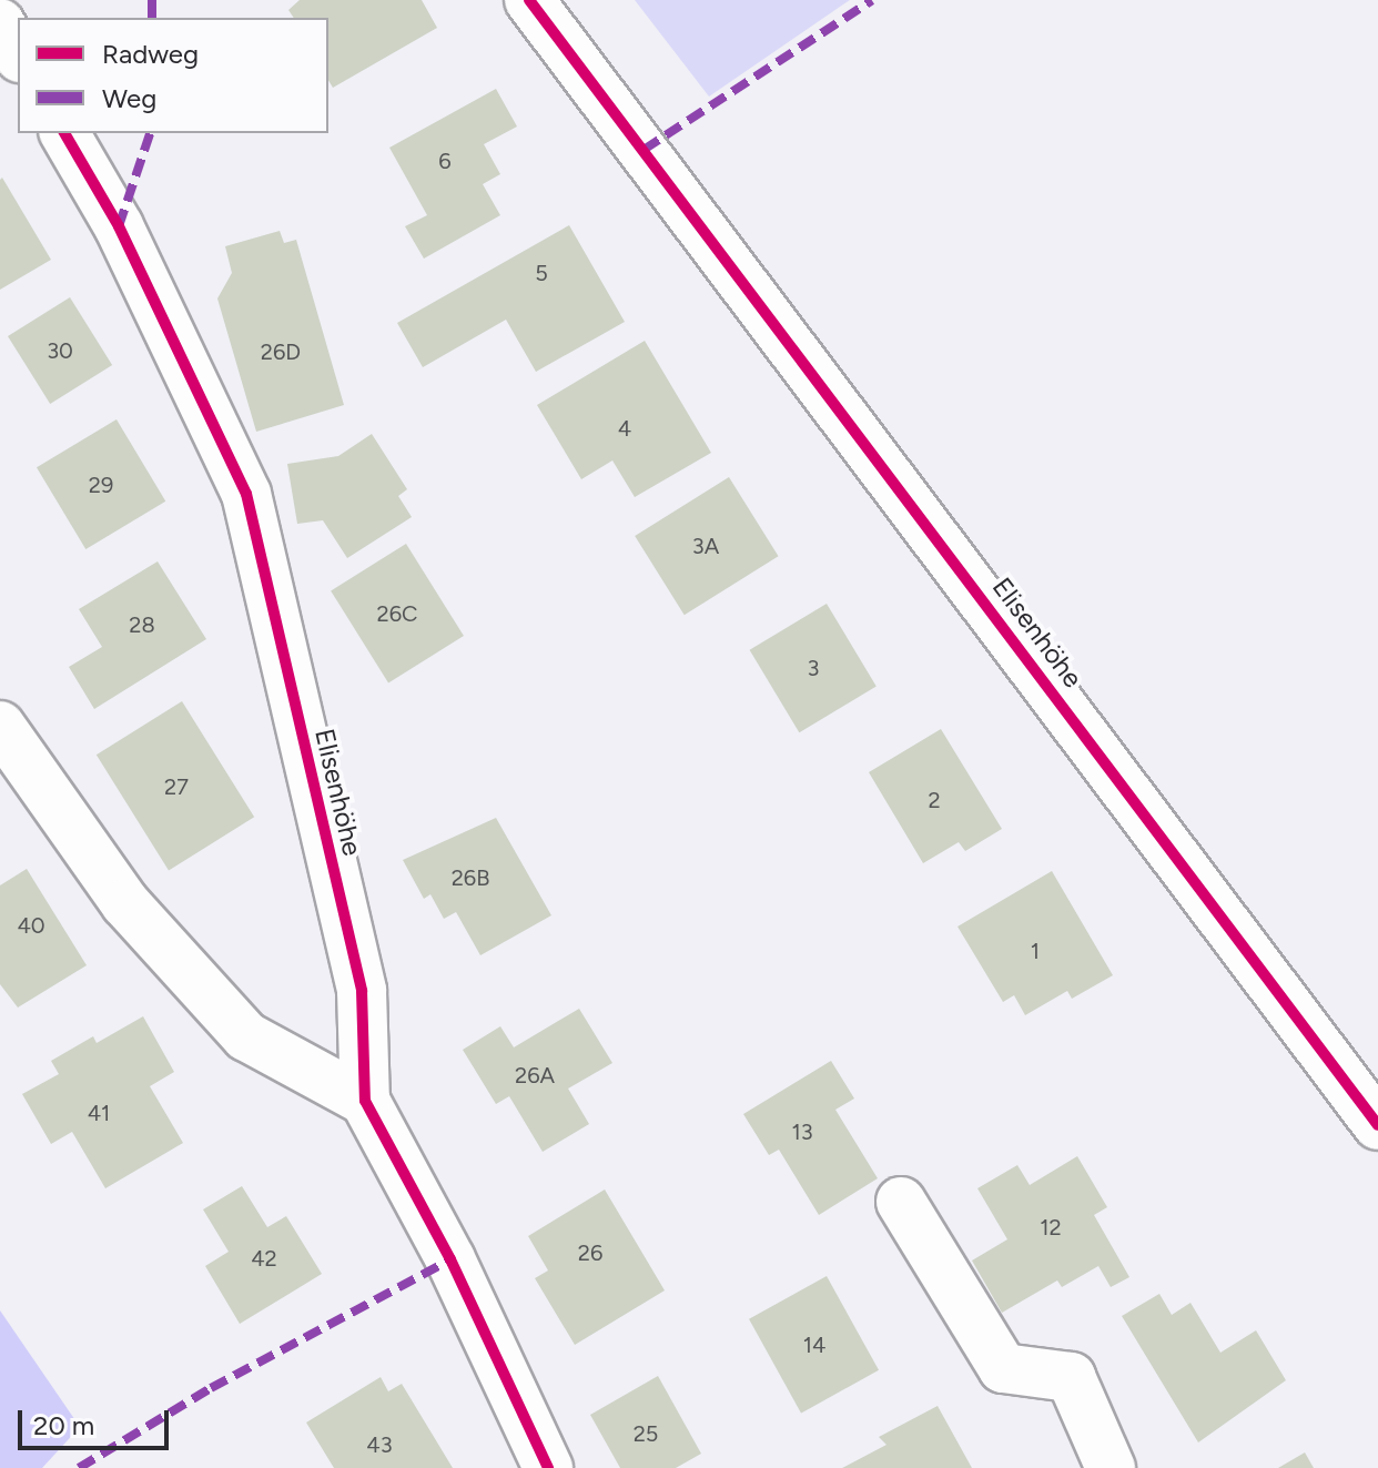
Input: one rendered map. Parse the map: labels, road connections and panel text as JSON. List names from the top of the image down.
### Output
{
  "streets": {
    "street": ["Elisenhöhe"]
  },
  "house_numbers": [
    "6",
    "5",
    "30",
    "26D",
    "4",
    "29",
    "3A",
    "26C",
    "28",
    "3",
    "27",
    "2",
    "26B",
    "40",
    "1",
    "26A",
    "41",
    "13",
    "12",
    "26",
    "42",
    "14",
    "25",
    "43"
  ],
  "legend": ["Radweg", "Weg"],
  "scale_bar": "20 m"
}
